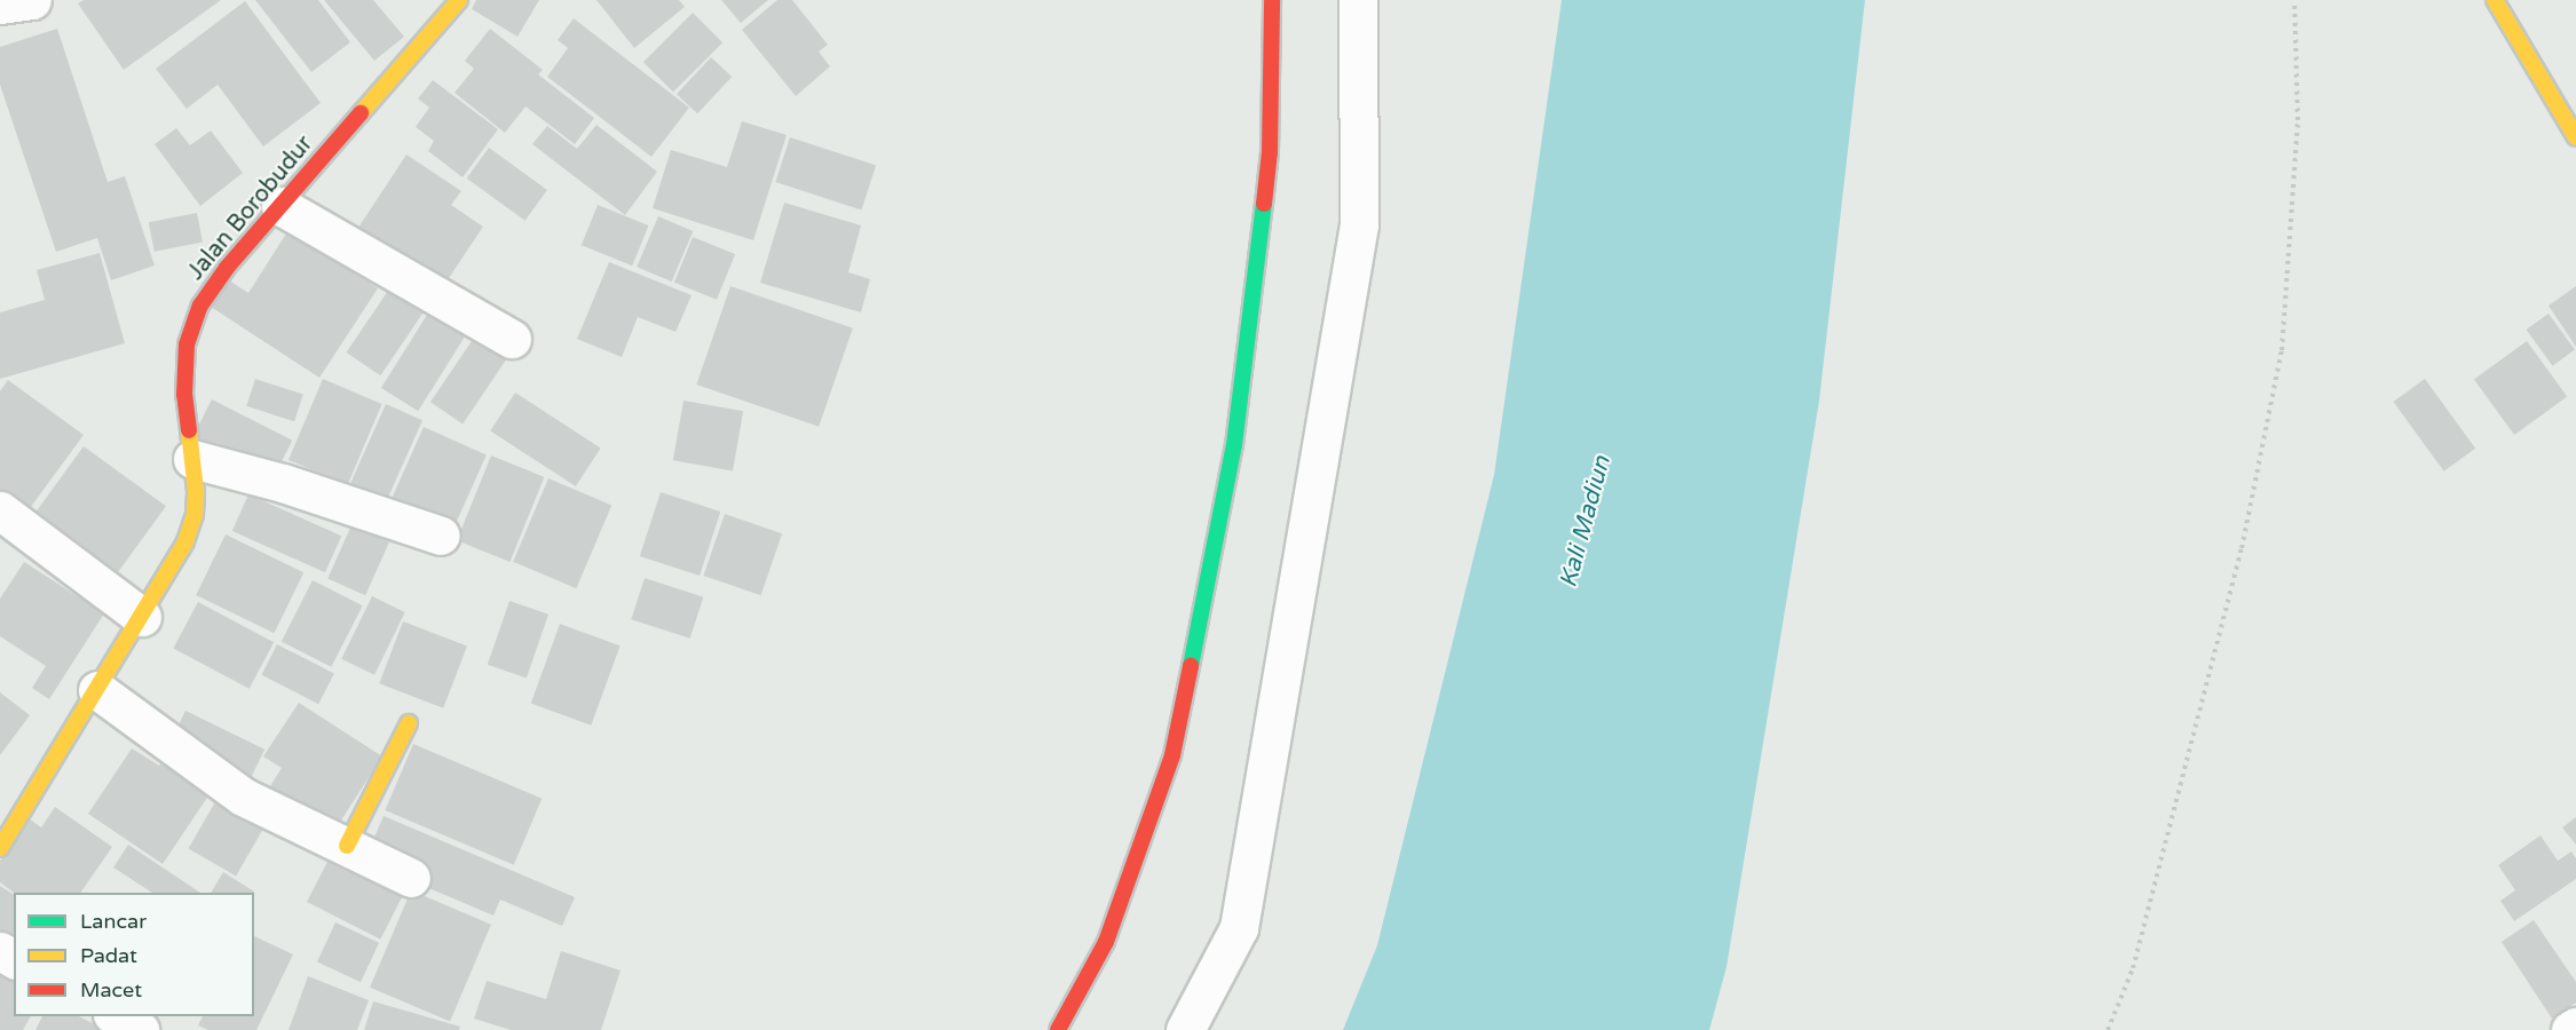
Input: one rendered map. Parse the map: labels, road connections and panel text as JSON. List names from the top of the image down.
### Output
{
  "streets": {
    "street": ["Jalan Borobudur"]
  },
  "water": ["Kali Madiun"],
  "legend": ["Lancar", "Padat", "Macet"]
}
